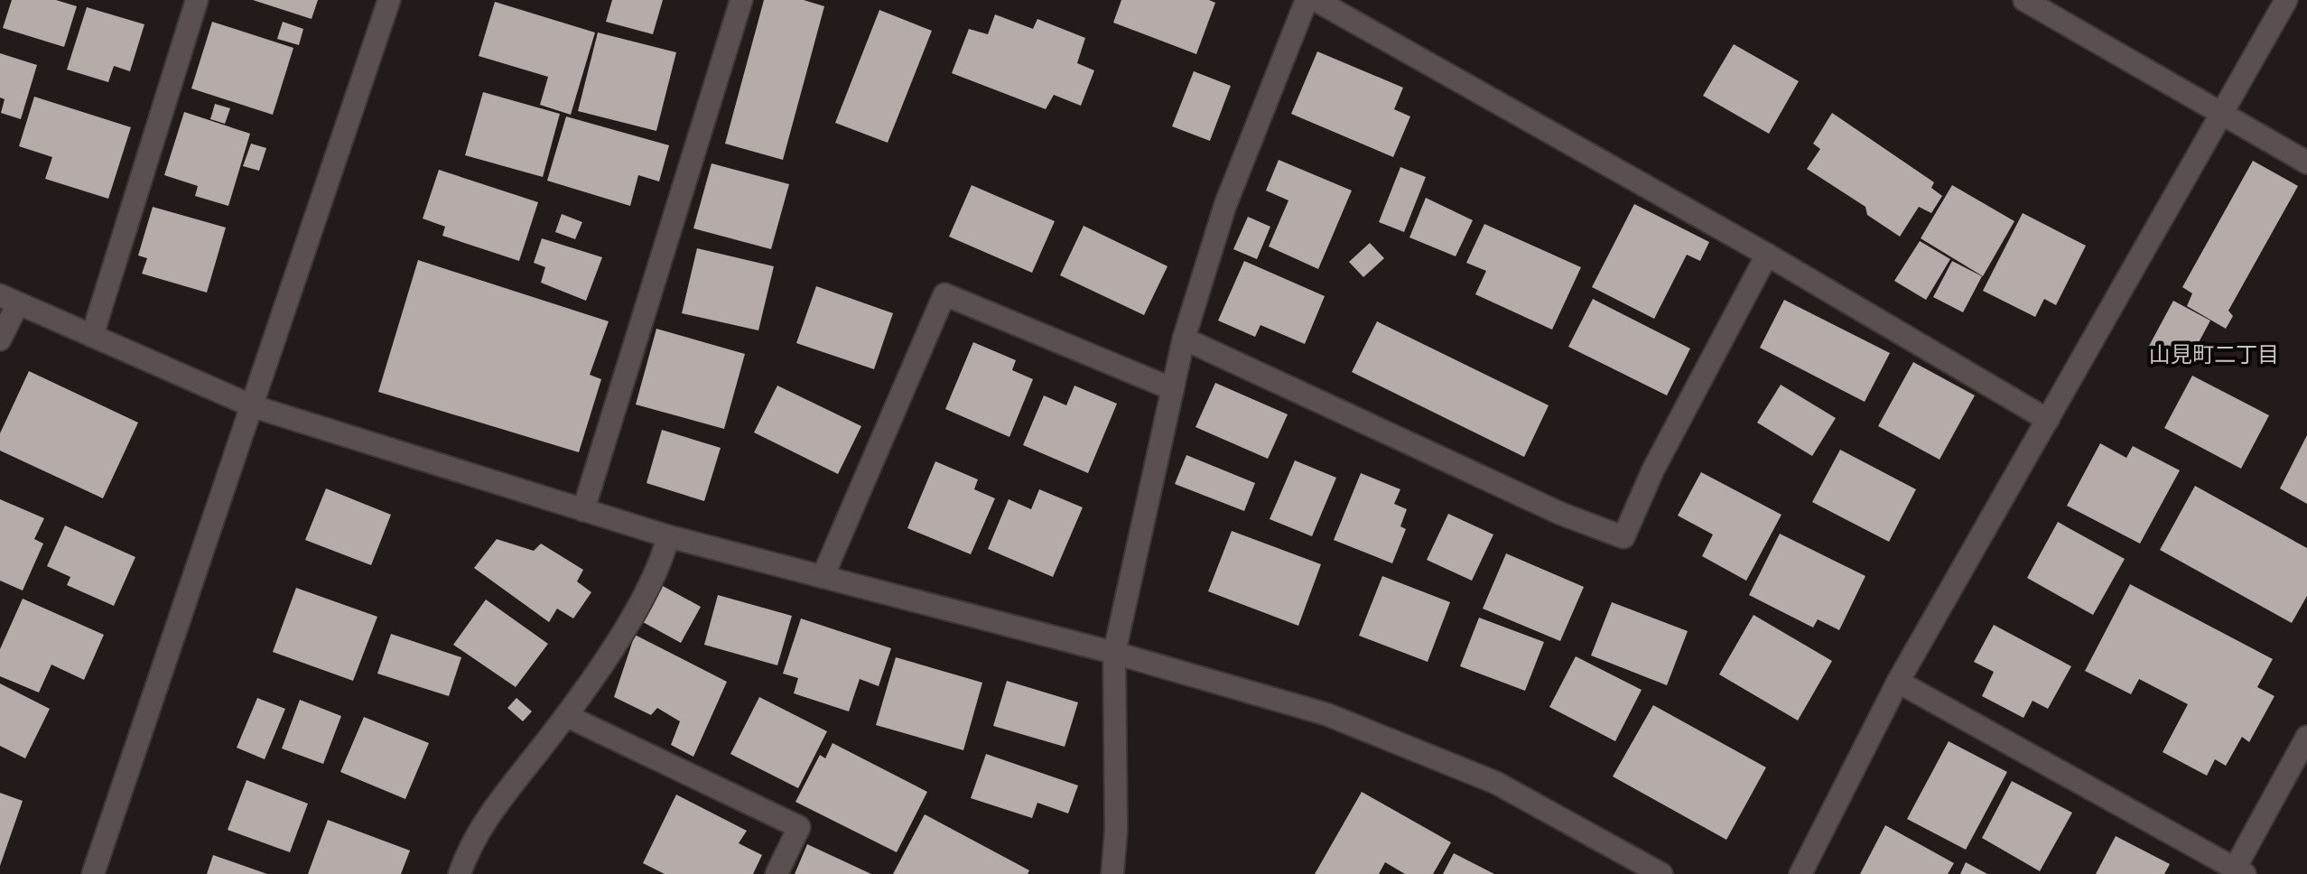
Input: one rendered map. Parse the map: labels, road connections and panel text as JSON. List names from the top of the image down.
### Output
{
  "districts": ["山見町二丁目"]
}
